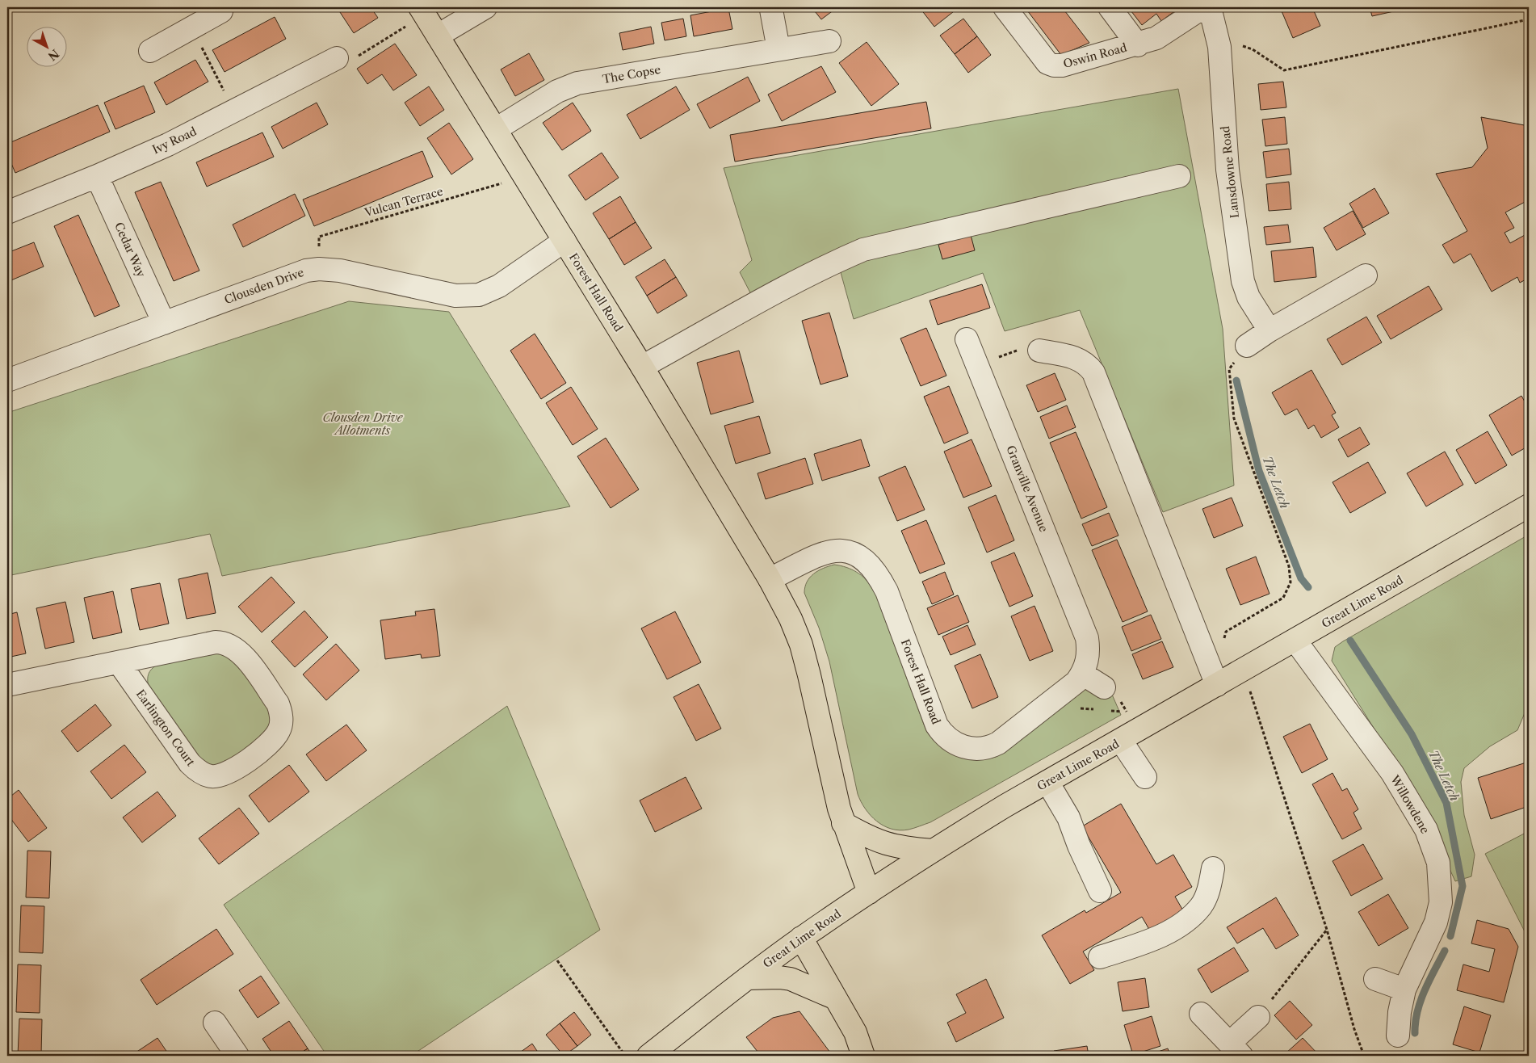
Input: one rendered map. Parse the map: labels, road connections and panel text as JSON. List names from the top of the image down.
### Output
{
  "streets": {
    "main road": ["Forest Hall Road", "Great Lime Road"],
    "street": [
      "Oswin Road",
      "The Copse",
      "Ivy Road",
      "Lansdowne Road",
      "Cedar Way",
      "Clousden Drive",
      "Granville Avenue",
      "Earlington Court",
      "Willowdene"
    ],
    "path": ["Vulcan Terrace"]
  },
  "crossings": [
    ["The Copse", "Forest Hall Road"],
    ["Ivy Road", "Cedar Way"],
    ["Vulcan Terrace", "Clousden Drive"],
    ["Vulcan Terrace", "Forest Hall Road"],
    ["Cedar Way", "Clousden Drive"],
    ["Clousden Drive", "Forest Hall Road"],
    ["Forest Hall Road", "Granville Avenue"],
    ["Forest Hall Road", "Great Lime Road"],
    ["Great Lime Road", "Willowdene"]
  ],
  "water": ["The Letch"],
  "parks": ["Clousden Drive Allotments"],
  "north": "bottom right"
}
